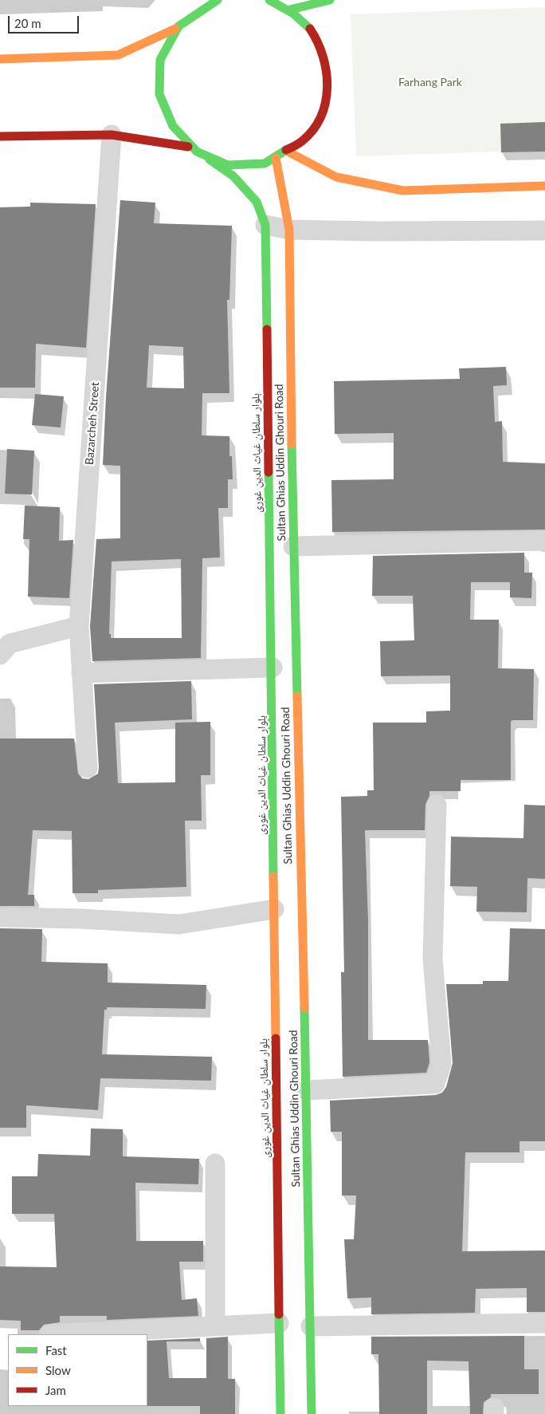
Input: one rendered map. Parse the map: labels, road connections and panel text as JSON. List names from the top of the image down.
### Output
{
  "streets": {
    "main road": ["بلوار سلطان غیاث الدین غوری", "Sultan Ghias Uddin Ghouri Road"],
    "street": ["Bazarcheh Street"]
  },
  "parks": ["Farhang Park"],
  "legend": ["Fast", "Slow", "Jam"],
  "scale_bar": "20 m"
}
